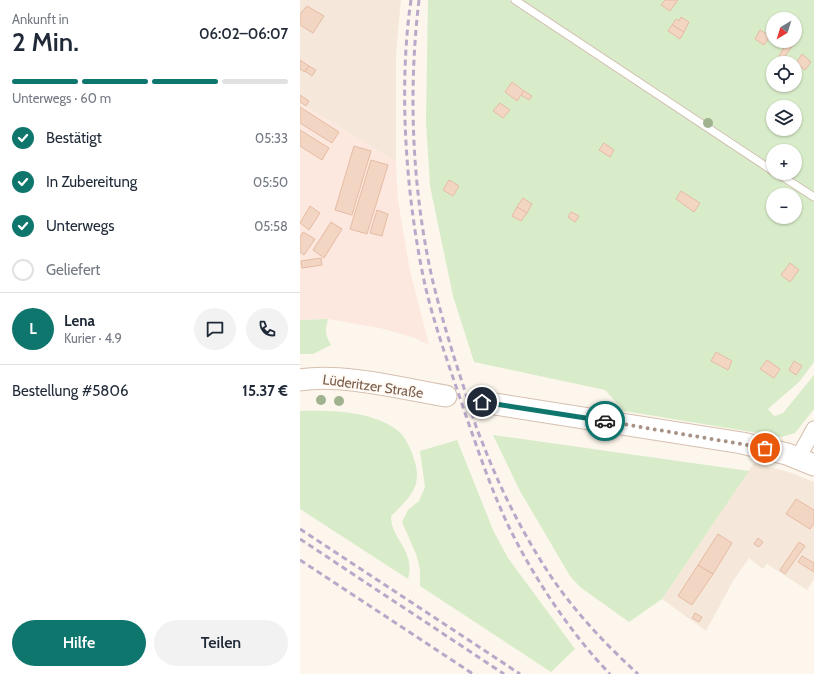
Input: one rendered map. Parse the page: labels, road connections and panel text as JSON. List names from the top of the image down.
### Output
{
  "streets": {
    "main road": ["Lüderitzer Straße"]
  },
  "north": "bottom left",
  "page": {
    "heading": ["2 Min.", "Ankunft in", "06:02–06:07"],
    "panel": [
      "Lena",
      "Kurier · 4.9",
      "Bestellung #5806",
      "15.37 €"
    ],
    "map_buttons": ["+", "−"],
    "bar": "Unterwegs · 60 m",
    "list": [
      ["Bestätigt", "05:33"],
      ["In Zubereitung", "05:50"],
      ["Unterwegs", "05:58"],
      "Geliefert"
    ],
    "round": "L",
    "buttons": ["Hilfe", "Teilen"]
  }
}
